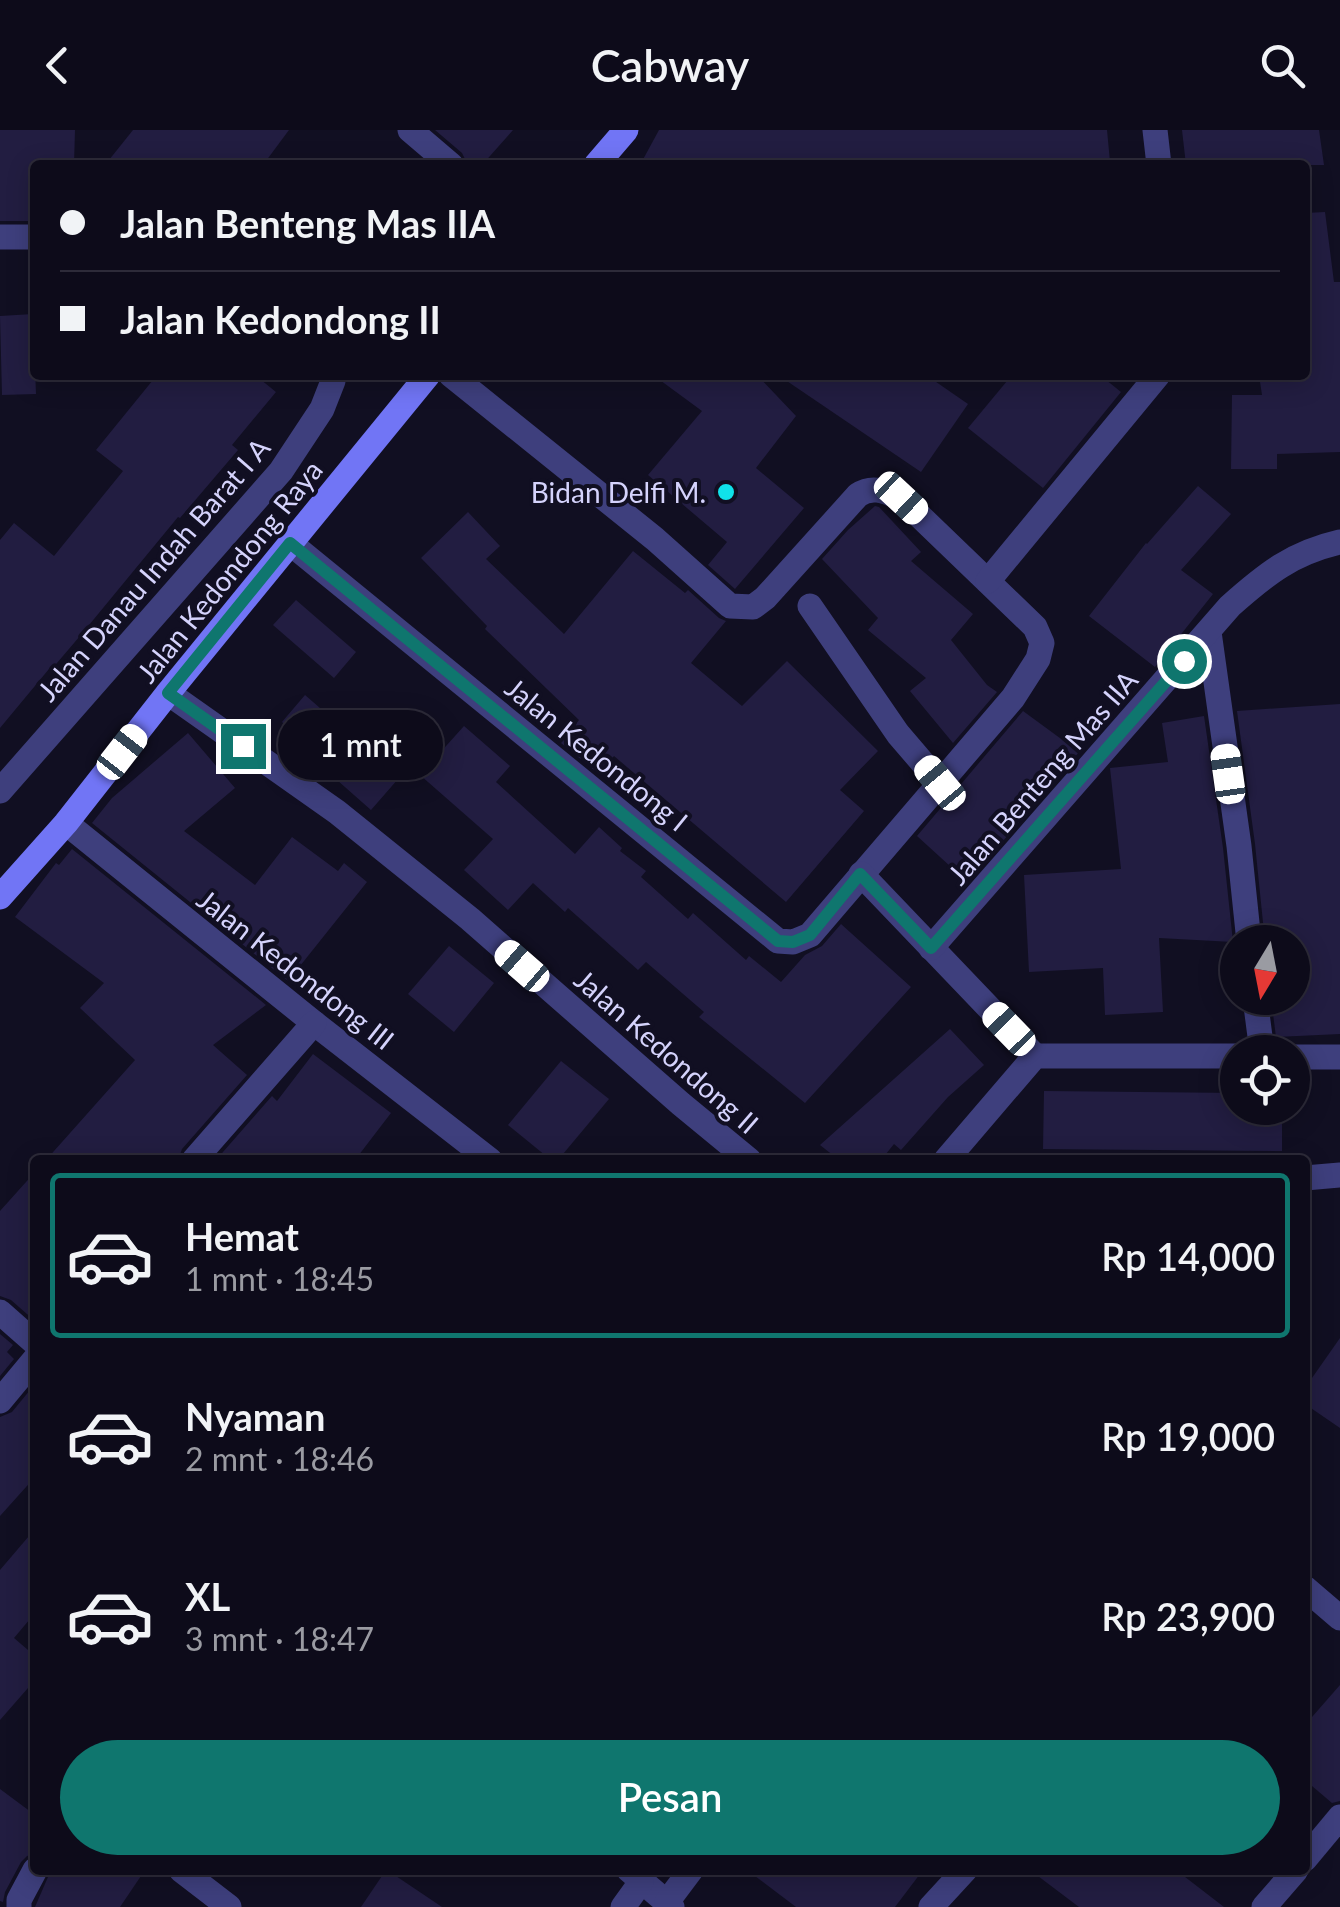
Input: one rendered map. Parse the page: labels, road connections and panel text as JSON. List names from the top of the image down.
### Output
{
  "streets": {
    "street": [
      "Jalan Danau Indah Barat I A",
      "Jalan Kedondong Raya",
      "Jalan Kedondong I",
      "Jalan Benteng Mas IIA",
      "Jalan Kedondong III",
      "Jalan Kedondong II"
    ]
  },
  "crossings": [
    ["Jalan Kedondong Raya", "Jalan Kedondong I"],
    ["Jalan Kedondong Raya", "Jalan Kedondong III"],
    ["Jalan Kedondong Raya", "Jalan Kedondong II"]
  ],
  "places": ["Bidan Delfi M."],
  "north": "bottom",
  "page": {
    "header": "Cabway",
    "banner": ["Jalan Benteng Mas IIA", "Jalan Kedondong II"],
    "bubble": "1 mnt",
    "list": [
      {
        "name": "Hemat",
        "note": "1 mnt · 18:45",
        "value": "Rp 14,000"
      },
      {
        "name": "Nyaman",
        "note": "2 mnt · 18:46",
        "value": "Rp 19,000"
      },
      {
        "name": "XL",
        "note": "3 mnt · 18:47",
        "value": "Rp 23,900"
      }
    ],
    "buttons": "Pesan"
  }
}
